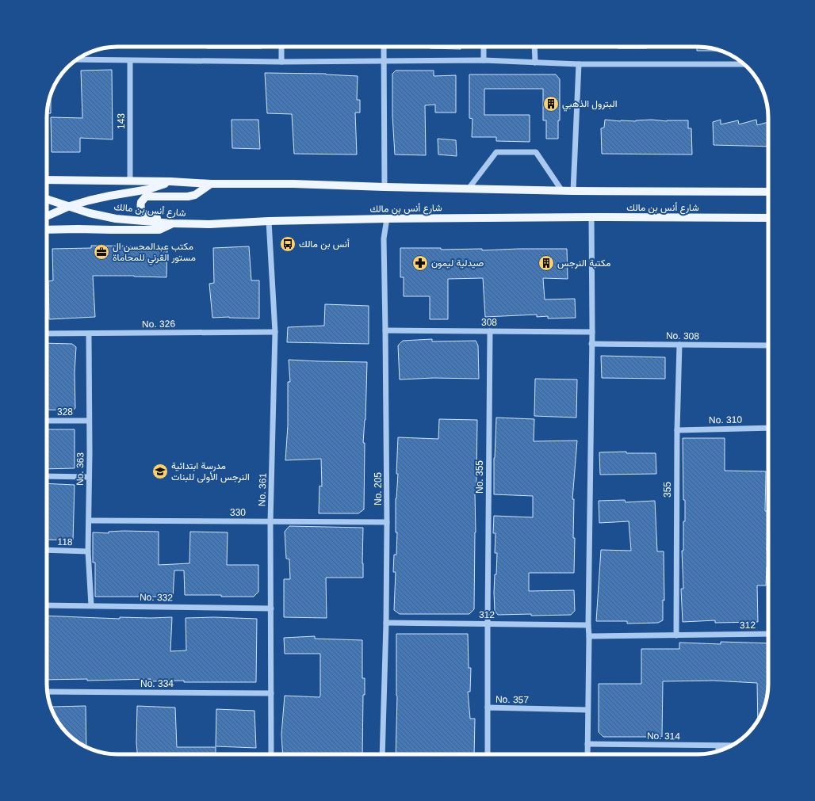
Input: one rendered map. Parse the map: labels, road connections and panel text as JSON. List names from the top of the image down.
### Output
{
  "streets": {
    "main road": ["شارع أنس بن مالك"],
    "street": [
      "143",
      "308",
      "No. 326",
      "No. 308",
      "328",
      "No. 310",
      "No. 363",
      "No. 355",
      "No. 205",
      "No. 361",
      "355",
      "330",
      "118",
      "No. 332",
      "312",
      "No. 334",
      "No. 357",
      "No. 314"
    ]
  },
  "crossings": [
    ["143", "شارع أنس بن مالك"],
    ["شارع أنس بن مالك", "No. 205"],
    ["شارع أنس بن مالك", "No. 361"],
    ["308", "No. 355"],
    ["308", "No. 205"],
    ["No. 326", "No. 363"],
    ["No. 326", "No. 361"],
    ["No. 308", "355"],
    ["328", "No. 363"],
    ["No. 310", "355"],
    ["No. 363", "330"],
    ["No. 363", "118"],
    ["No. 363", "No. 332"],
    ["No. 355", "312"],
    ["No. 355", "No. 357"],
    ["No. 205", "330"],
    ["No. 205", "312"],
    ["No. 361", "330"],
    ["No. 361", "No. 332"],
    ["No. 361", "No. 334"],
    ["355", "312"]
  ],
  "places": {
    "building": ["البترول الذهبي", "مكتبة النرجس"],
    "bus stop": ["أنس بن مالك"],
    "office": ["مكتب عبدالمحسن ال مستور القرني للمحاماة"],
    "pharmacy": ["صيدلية ليمون"],
    "school or university": ["مدرسة ابتدائية النرجس الأولى للبنات"]
  }
}
